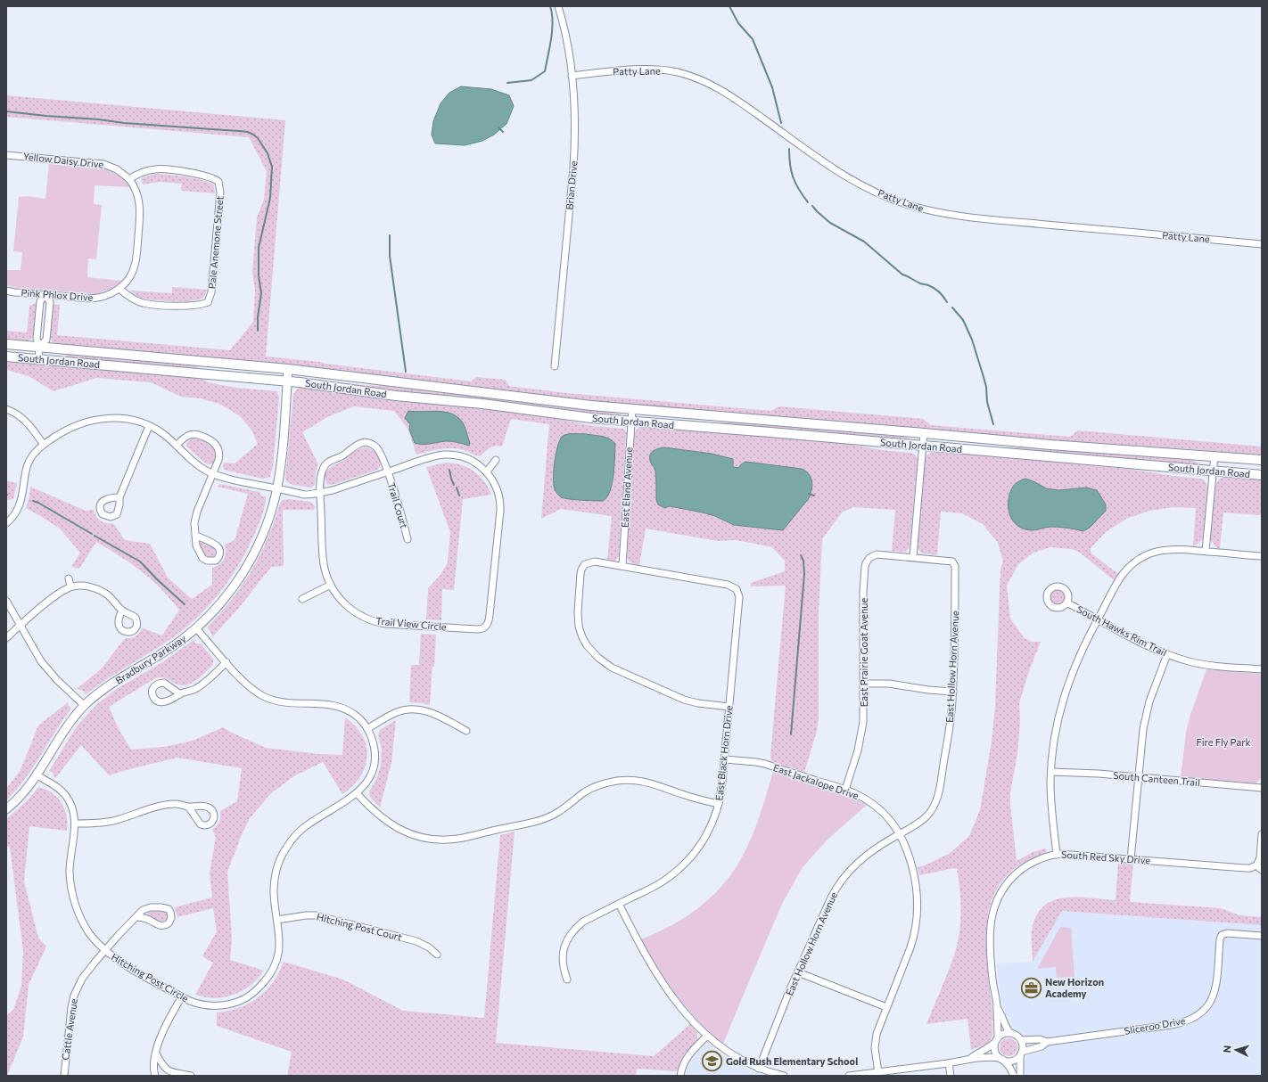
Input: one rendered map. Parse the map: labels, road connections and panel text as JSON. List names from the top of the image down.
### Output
{
  "streets": {
    "main road": ["South Jordan Road"],
    "street": [
      "Patty Lane",
      "Yellow Daisy Drive",
      "Brian Drive",
      "Pale Anemone Street",
      "Pink Phlox Drive",
      "East Eland Avenue",
      "Trail Court",
      "Trail View Circle",
      "South Hawks Rim Trail",
      "East Prairie Goat Avenue",
      "Bradbury Parkway",
      "East Hollow Horn Avenue",
      "East Black Horn Drive",
      "South Canteen Trail",
      "East Jackalope Drive",
      "South Red Sky Drive",
      "Hitching Post Court",
      "Hitching Post Circle",
      "Sliceroo Drive",
      "Cattle Avenue"
    ]
  },
  "crossings": [
    ["Patty Lane", "Brian Drive"],
    ["Yellow Daisy Drive", "Pale Anemone Street"],
    ["Pale Anemone Street", "Pink Phlox Drive"],
    ["South Jordan Road", "East Eland Avenue"],
    ["South Jordan Road", "Bradbury Parkway"],
    ["East Eland Avenue", "East Black Horn Drive"],
    ["Trail Court", "Trail View Circle"],
    ["Trail View Circle", "Bradbury Parkway"],
    ["East Prairie Goat Avenue", "East Jackalope Drive"],
    ["Bradbury Parkway", "Hitching Post Circle"],
    ["East Hollow Horn Avenue", "East Jackalope Drive"],
    ["East Black Horn Drive", "East Jackalope Drive"],
    ["South Red Sky Drive", "Sliceroo Drive"],
    ["Hitching Post Court", "Hitching Post Circle"],
    ["Hitching Post Circle", "Cattle Avenue"]
  ],
  "parks": ["Fire Fly Park"],
  "places": {
    "office": ["New Horizon Academy"],
    "school or university": ["Gold Rush Elementary School"]
  },
  "north": "left"
}
